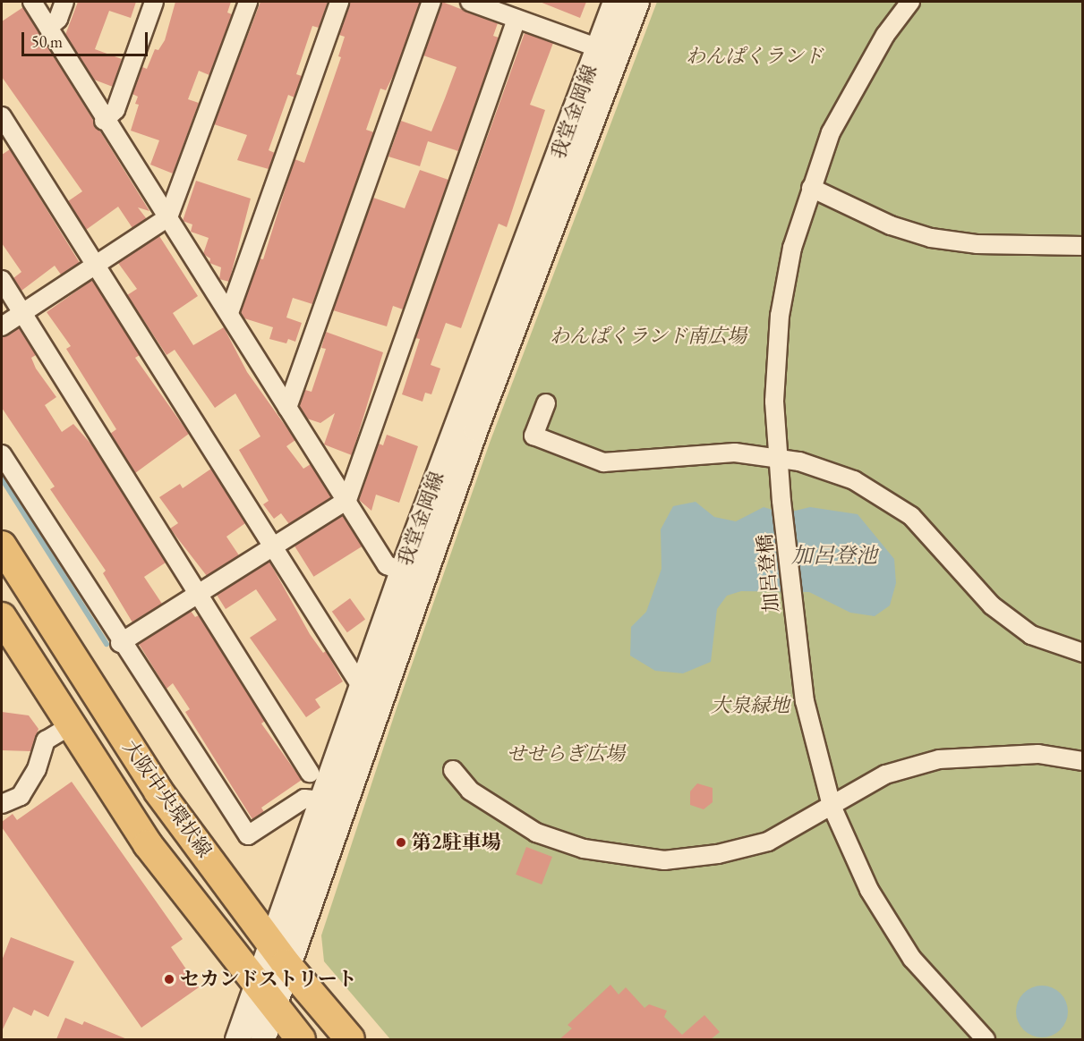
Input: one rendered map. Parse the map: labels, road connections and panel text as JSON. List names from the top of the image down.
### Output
{
  "streets": {
    "main road": ["我堂金岡線", "大阪中央環状線"],
    "street": ["加呂登橋"]
  },
  "crossings": [
    ["我堂金岡線", "大阪中央環状線"]
  ],
  "water": ["加呂登池"],
  "parks": [
    "わんぱくランド",
    "わんぱくランド南広場",
    "大泉緑地",
    "せせらぎ広場"
  ],
  "places": ["第2駐車場", "セカンドストリート"],
  "scale_bar": "50 m"
}
